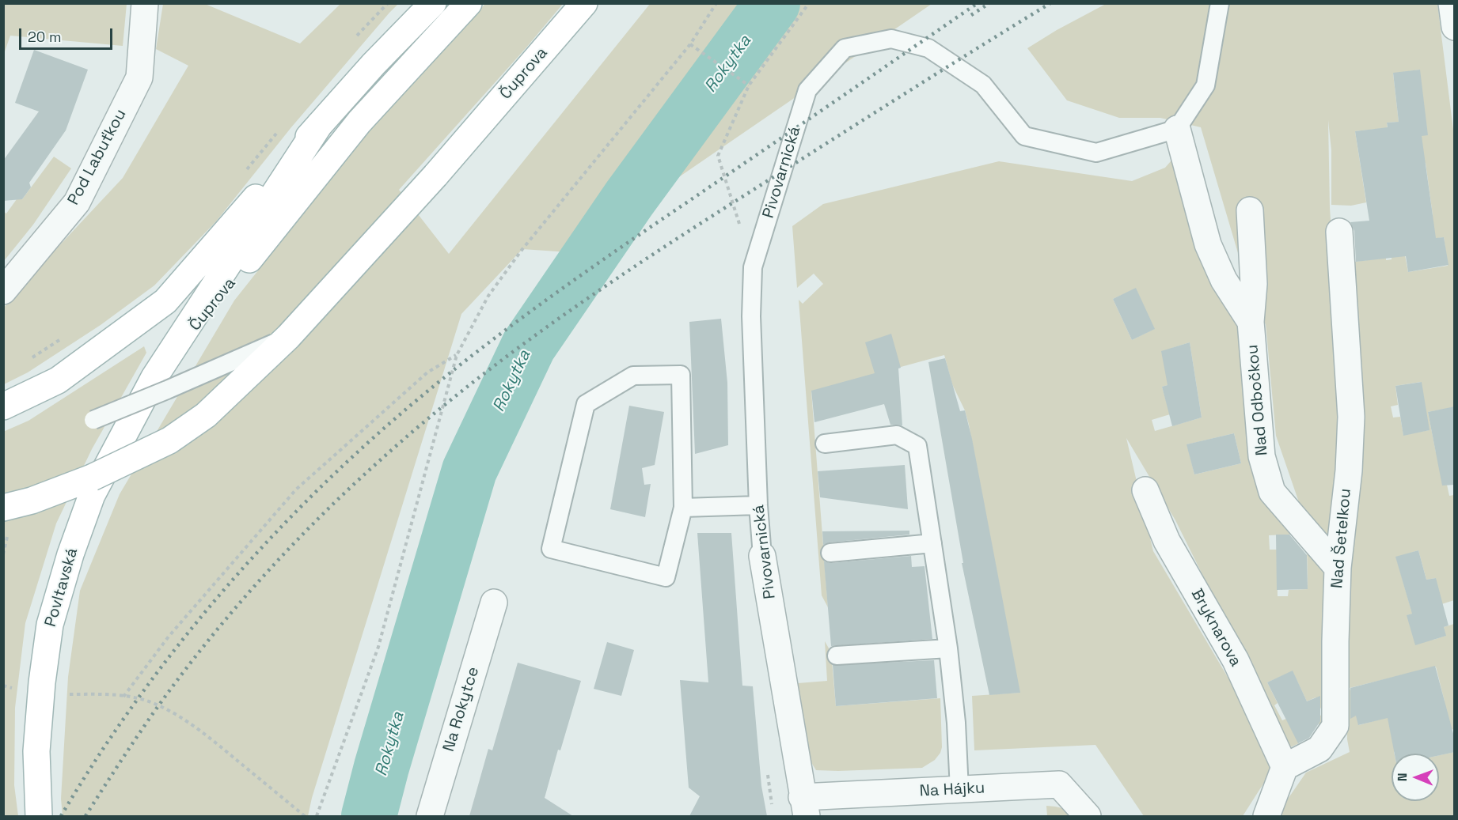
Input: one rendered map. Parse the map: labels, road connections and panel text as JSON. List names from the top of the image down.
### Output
{
  "streets": {
    "main road": ["Čuprova", "Povltavská"],
    "street": [
      "Pod Labuťkou",
      "Pivovarnická",
      "Nad Odbočkou",
      "Nad Šetelkou",
      "Bryknarova",
      "Na Rokytce",
      "Na Hájku"
    ]
  },
  "crossings": [
    ["Čuprova", "Povltavská"],
    ["Pivovarnická", "Nad Odbočkou"],
    ["Pivovarnická", "Na Hájku"],
    ["Nad Odbočkou", "Nad Šetelkou"],
    ["Nad Šetelkou", "Bryknarova"]
  ],
  "water": ["Rokytka"],
  "scale_bar": "20 m",
  "north": "left"
}
